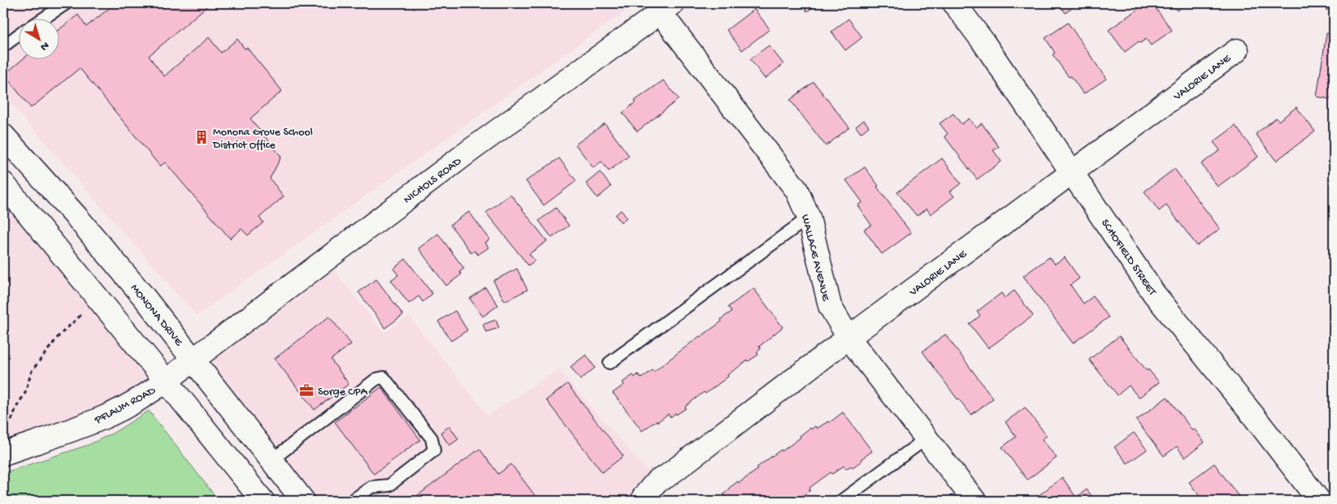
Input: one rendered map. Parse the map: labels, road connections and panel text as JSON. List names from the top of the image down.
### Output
{
  "streets": {
    "street": [
      "VALORIE LANE",
      "NICHOLS ROAD",
      "SCHOFIELD STREET",
      "WALLACE AVENUE",
      "MONONA DRIVE",
      "PFLAUM ROAD"
    ]
  },
  "crossings": [
    ["VALORIE LANE", "SCHOFIELD STREET"],
    ["VALORIE LANE", "WALLACE AVENUE"],
    ["NICHOLS ROAD", "WALLACE AVENUE"],
    ["NICHOLS ROAD", "MONONA DRIVE"],
    ["NICHOLS ROAD", "PFLAUM ROAD"],
    ["MONONA DRIVE", "PFLAUM ROAD"]
  ],
  "places": {
    "building": ["Monona Grove School District Office"],
    "office": ["Sorge CPA"]
  },
  "north": "bottom right"
}
